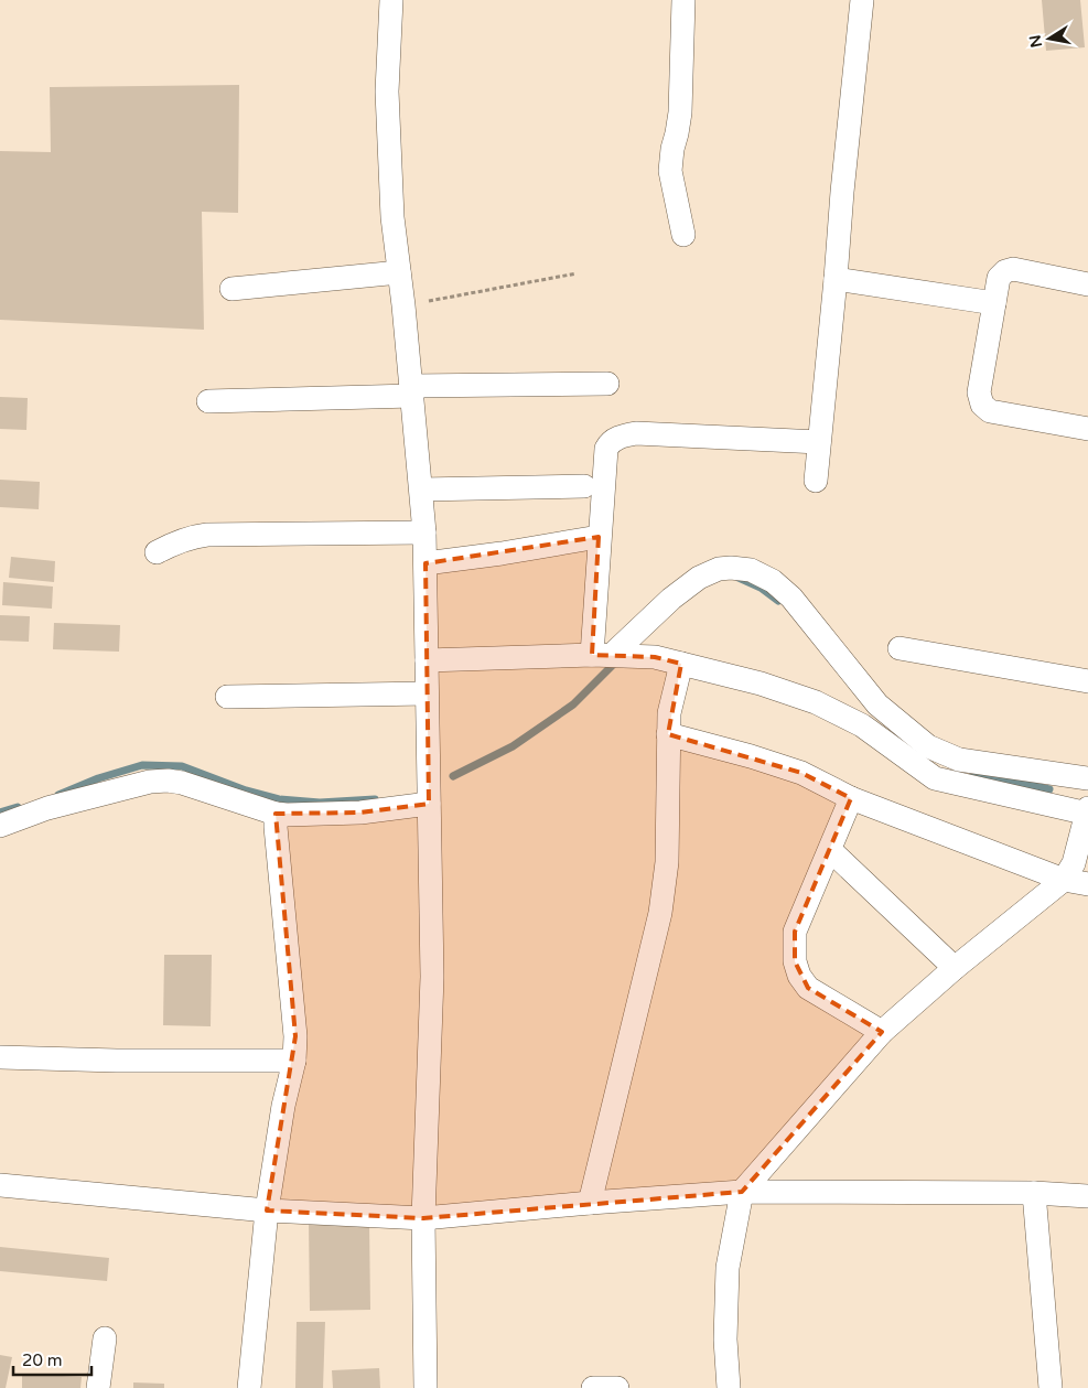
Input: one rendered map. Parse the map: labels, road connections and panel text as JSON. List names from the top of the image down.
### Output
{
  "scale_bar": "20 m",
  "north": "left"
}
